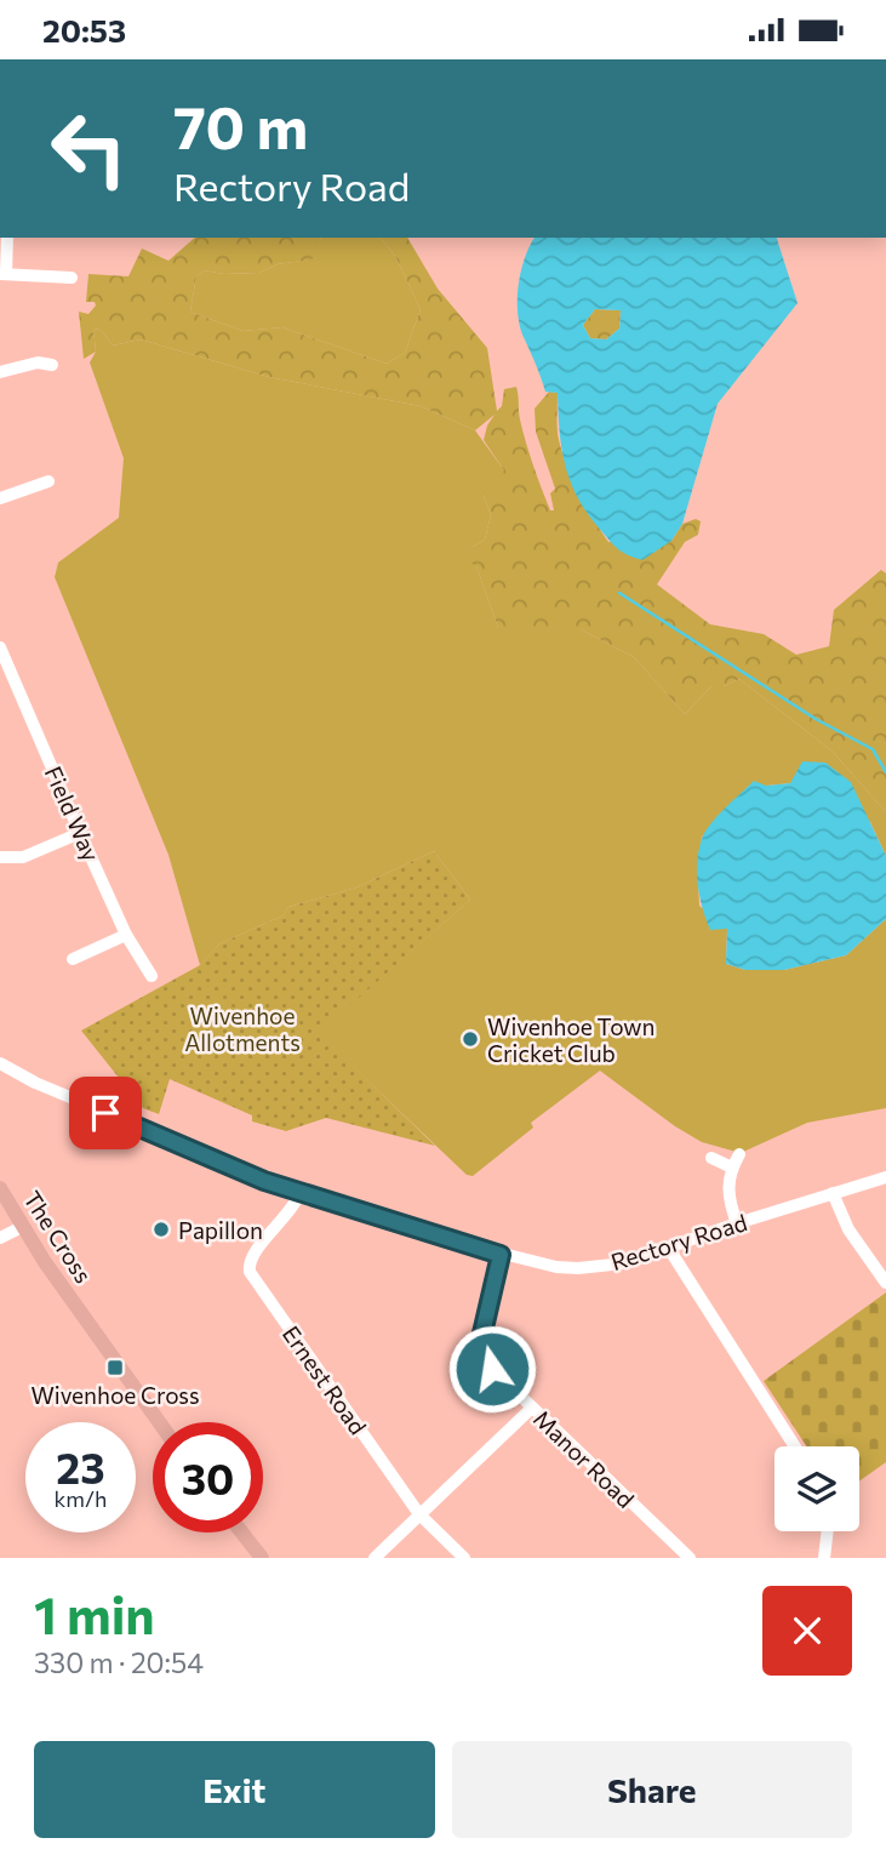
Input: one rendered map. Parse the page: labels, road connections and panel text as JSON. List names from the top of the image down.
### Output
{
  "streets": {
    "main road": ["The Cross"],
    "street": [
      "Field Way",
      "Rectory Road",
      "Ernest Road",
      "Manor Road"
    ]
  },
  "crossings": [
    ["Rectory Road", "Ernest Road"],
    ["Rectory Road", "Manor Road"]
  ],
  "parks": ["Wivenhoe Allotments"],
  "places": {
    "other": ["Wivenhoe Town Cricket Club", "Papillon"],
    "transit": ["Wivenhoe Cross"]
  },
  "page": {
    "status": "20:53",
    "turn": ["70 m", "Rectory Road"],
    "speed": "23 km/h",
    "limit": "30",
    "heading": ["1 min", "330 m · 20:54"],
    "buttons": ["Exit", "Share"]
  }
}
